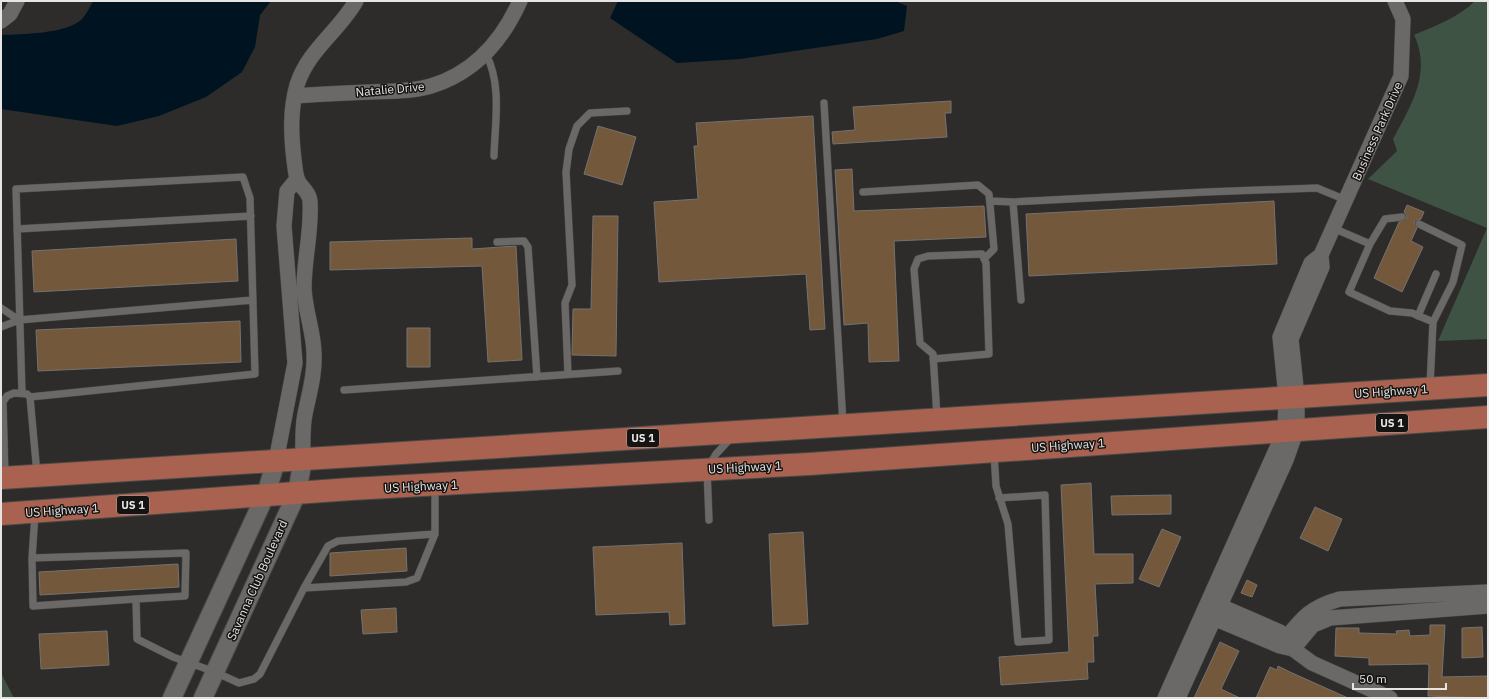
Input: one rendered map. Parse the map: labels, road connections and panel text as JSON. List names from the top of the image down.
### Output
{
  "streets": {
    "main road": ["US Highway 1", "US 1"],
    "street": ["Natalie Drive", "Business Park Drive", "Savanna Club Boulevard"]
  },
  "crossings": [
    ["Business Park Drive", "US Highway 1"],
    ["US Highway 1", "Savanna Club Boulevard"]
  ],
  "scale_bar": "50 m"
}
